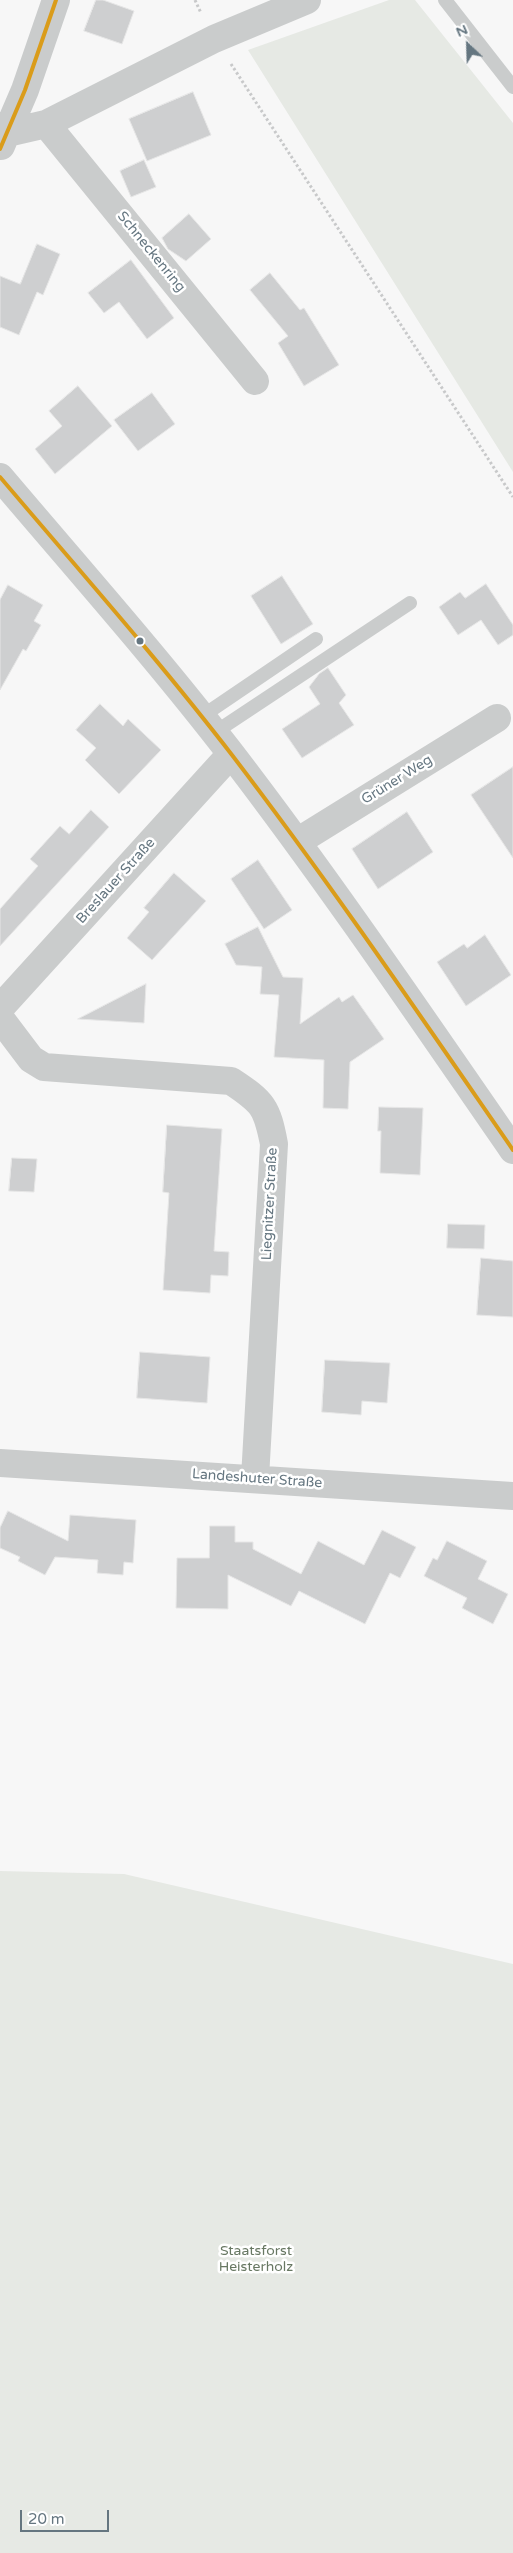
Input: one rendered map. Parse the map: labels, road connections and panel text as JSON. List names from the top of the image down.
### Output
{
  "streets": {
    "street": [
      "Schneckenring",
      "Grüner Weg",
      "Breslauer Straße",
      "Liegnitzer Straße",
      "Landeshuter Straße"
    ]
  },
  "crossings": [
    ["Liegnitzer Straße", "Landeshuter Straße"]
  ],
  "parks": ["Staatsforst Heisterholz"],
  "scale_bar": "20 m",
  "north": "top left"
}
